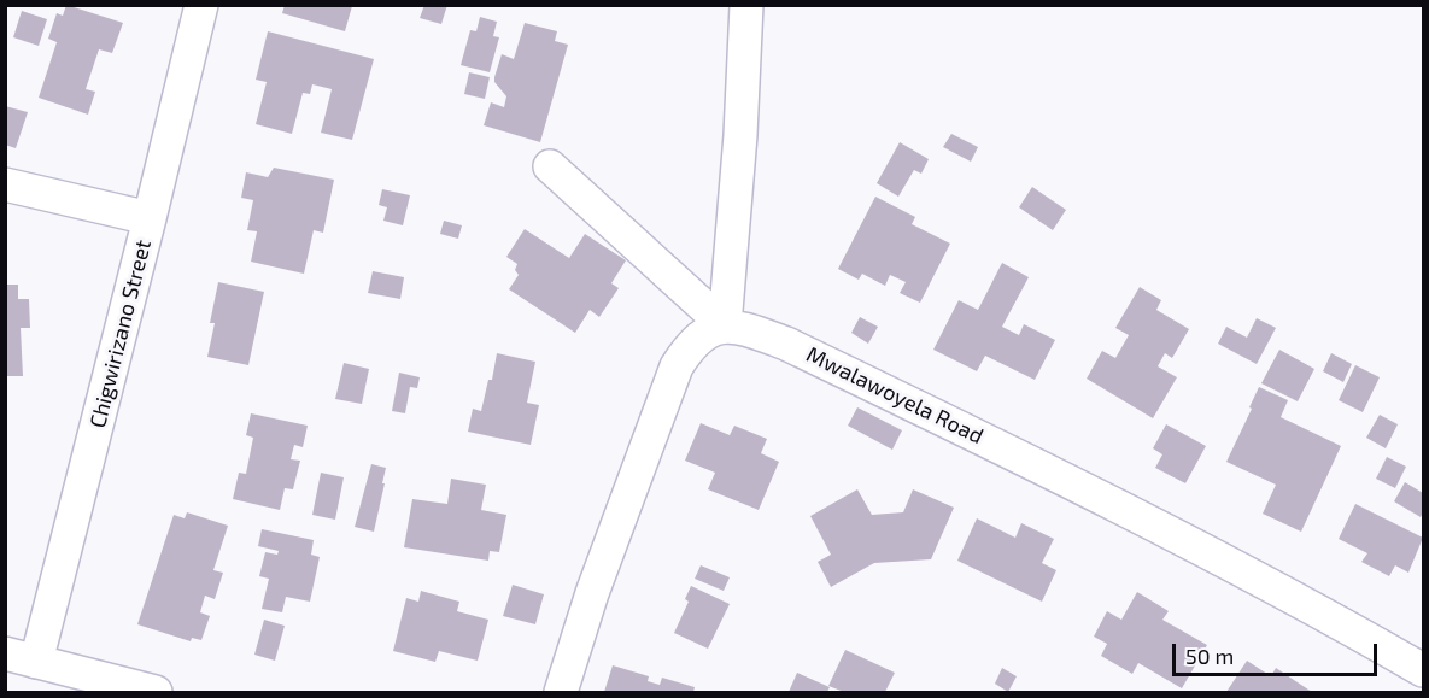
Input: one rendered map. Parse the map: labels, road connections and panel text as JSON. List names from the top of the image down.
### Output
{
  "streets": {
    "street": ["Chigwirizano Street", "Mwalawoyela Road"]
  },
  "scale_bar": "50 m"
}
